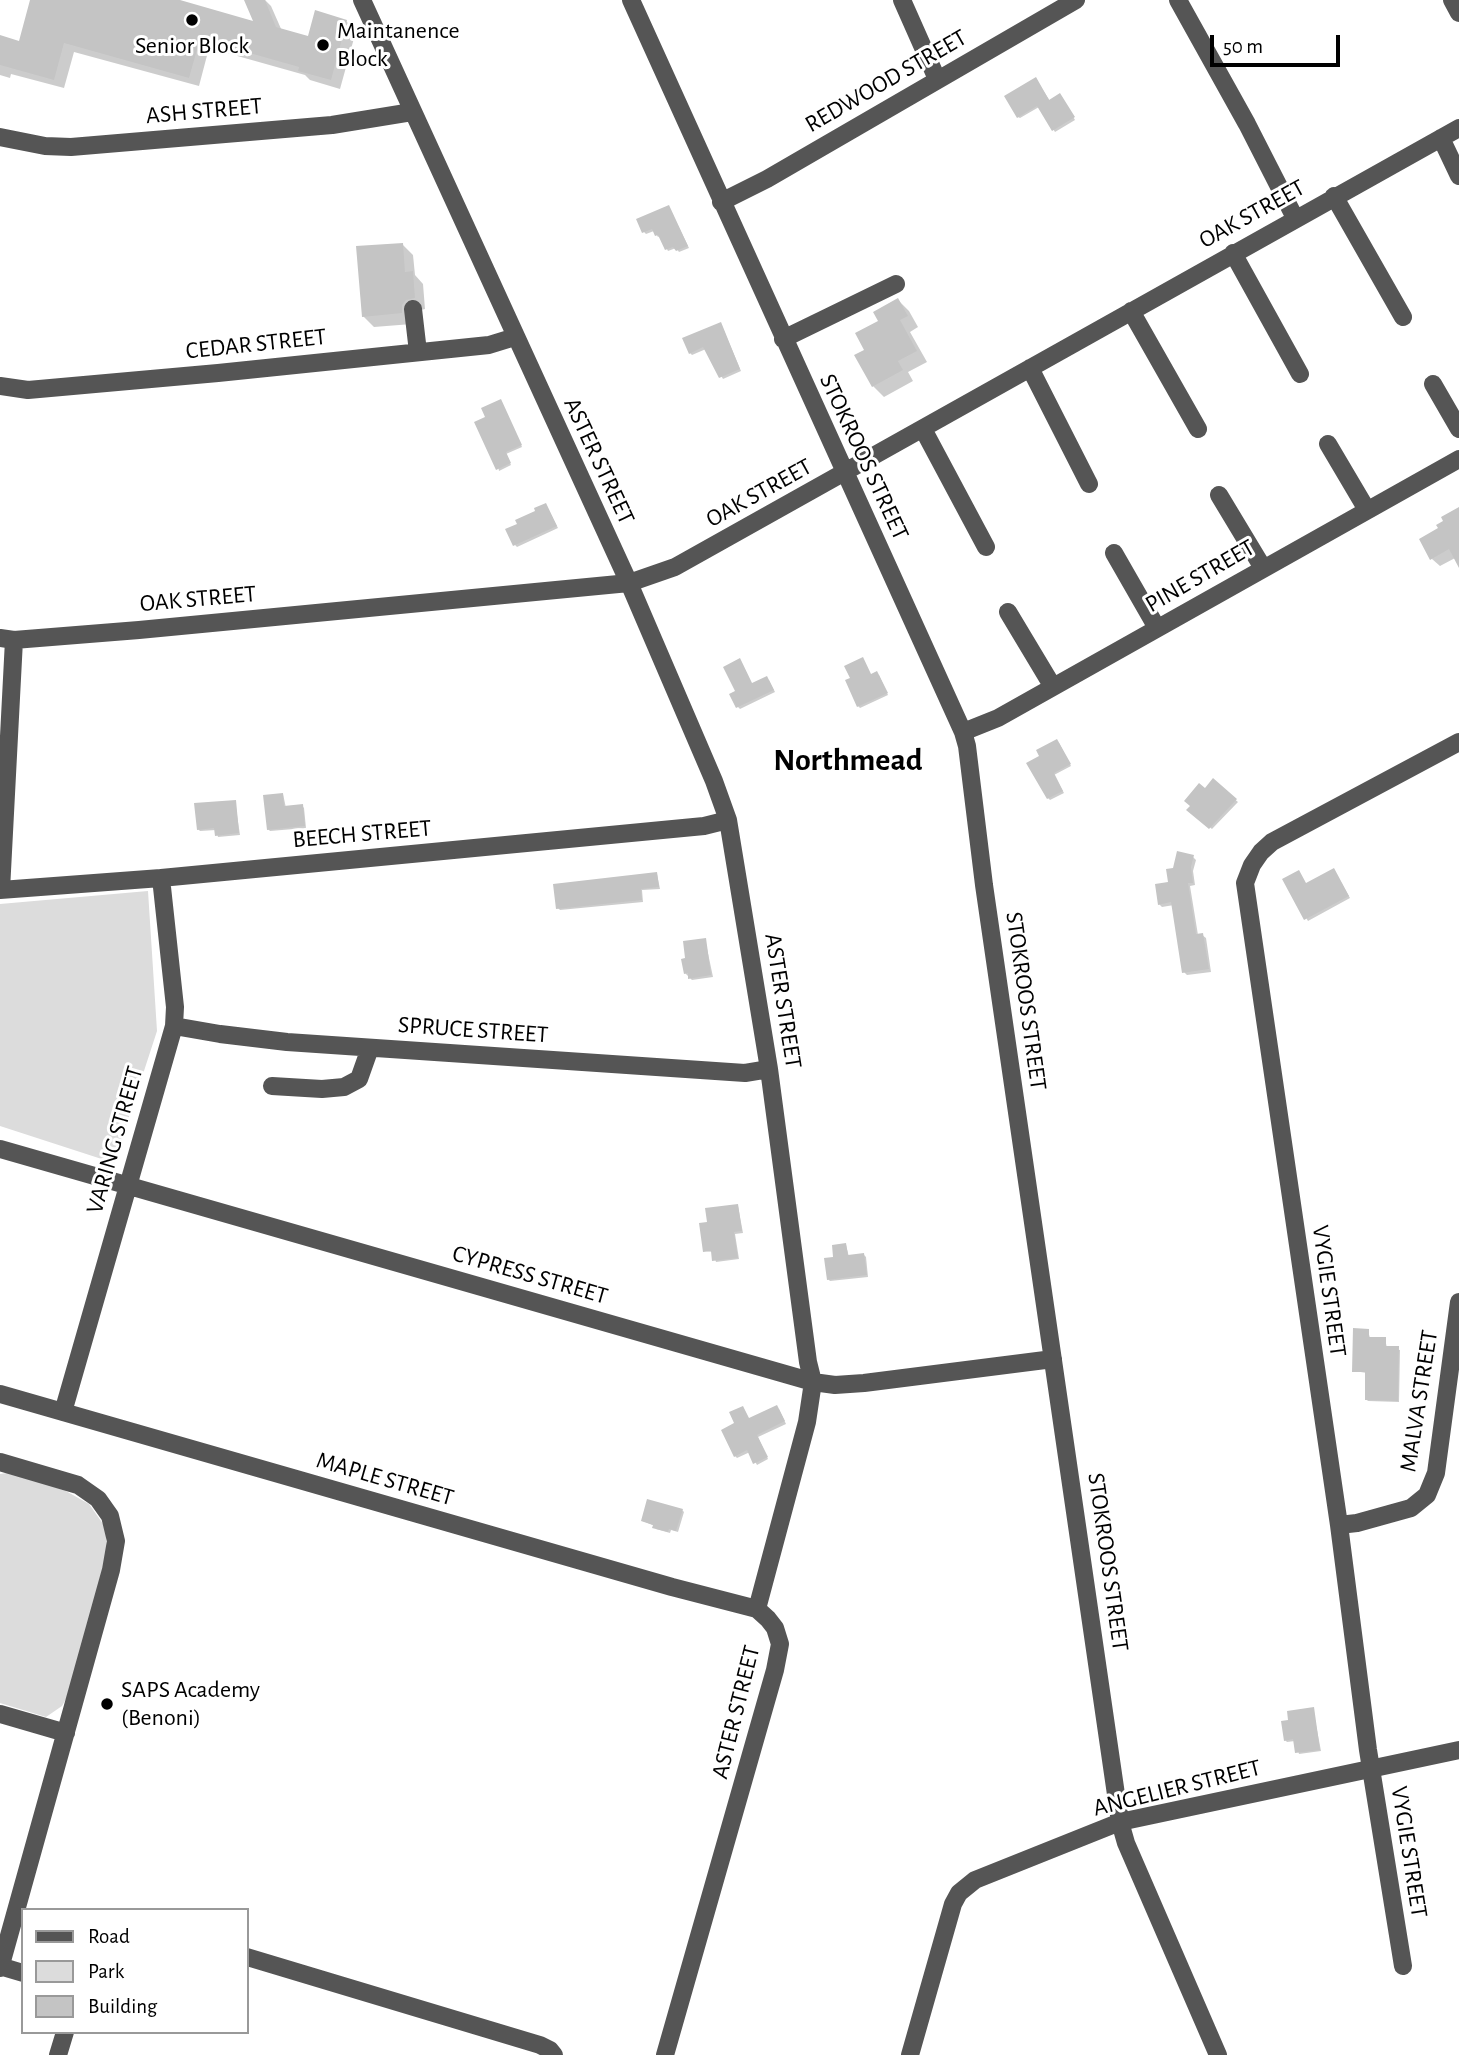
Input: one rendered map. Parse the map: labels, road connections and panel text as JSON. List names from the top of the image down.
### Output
{
  "streets": {
    "street": [
      "REDWOOD STREET",
      "ASH STREET",
      "OAK STREET",
      "CEDAR STREET",
      "STOKROOS STREET",
      "ASTER STREET",
      "PINE STREET",
      "BEECH STREET",
      "SPRUCE STREET",
      "VARING STREET",
      "CYPRESS STREET",
      "VYGIE STREET",
      "MALVA STREET",
      "MAPLE STREET",
      "ANGELIER STREET"
    ]
  },
  "crossings": [
    ["REDWOOD STREET", "STOKROOS STREET"],
    ["ASH STREET", "ASTER STREET"],
    ["OAK STREET", "STOKROOS STREET"],
    ["OAK STREET", "ASTER STREET"],
    ["CEDAR STREET", "ASTER STREET"],
    ["STOKROOS STREET", "PINE STREET"],
    ["STOKROOS STREET", "CYPRESS STREET"],
    ["STOKROOS STREET", "ANGELIER STREET"],
    ["ASTER STREET", "BEECH STREET"],
    ["ASTER STREET", "SPRUCE STREET"],
    ["ASTER STREET", "CYPRESS STREET"],
    ["ASTER STREET", "MAPLE STREET"],
    ["BEECH STREET", "VARING STREET"],
    ["SPRUCE STREET", "VARING STREET"],
    ["VARING STREET", "CYPRESS STREET"],
    ["VARING STREET", "MAPLE STREET"],
    ["VYGIE STREET", "MALVA STREET"],
    ["VYGIE STREET", "ANGELIER STREET"]
  ],
  "districts": ["Northmead"],
  "places": ["Senior Block", "Maintanence Block", "SAPS Academy (Benoni)"],
  "legend": ["Road", "Park", "Building"],
  "scale_bar": "50 m"
}
